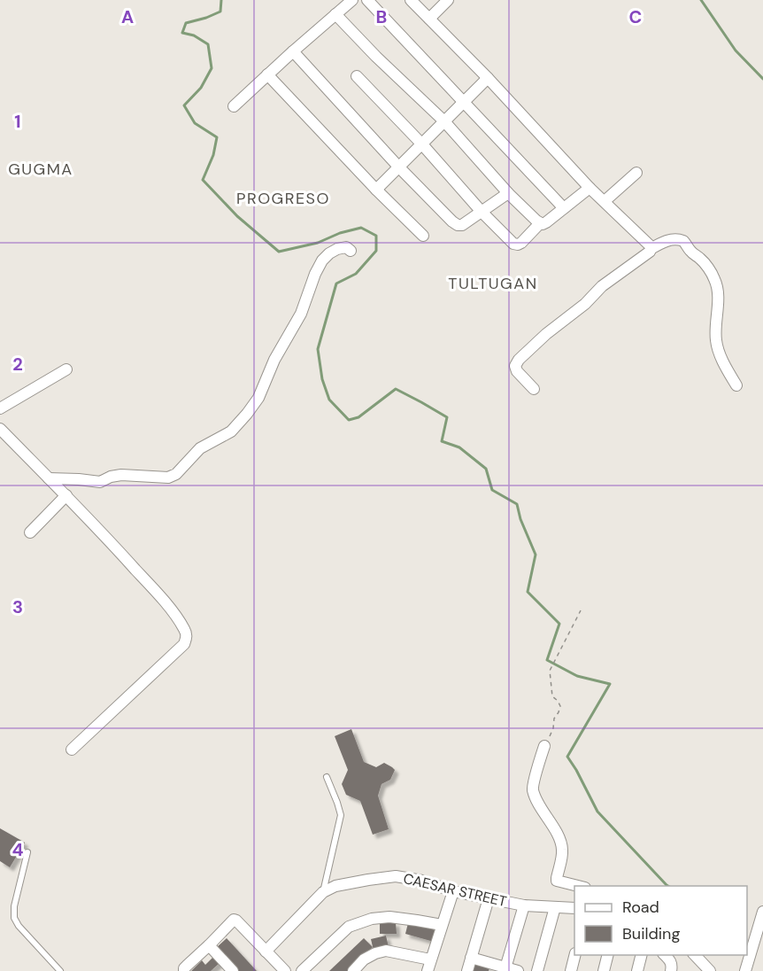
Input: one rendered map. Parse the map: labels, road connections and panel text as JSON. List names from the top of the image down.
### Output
{
  "streets": {
    "street": ["CAESAR STREET"]
  },
  "districts": ["GUGMA", "PROGRESO", "TULTUGAN"],
  "legend": ["Road", "Building"],
  "grid": {
    "columns": ["A", "B", "C"],
    "rows": [
      "1",
      "2",
      "3",
      "4"
    ]
  }
}
